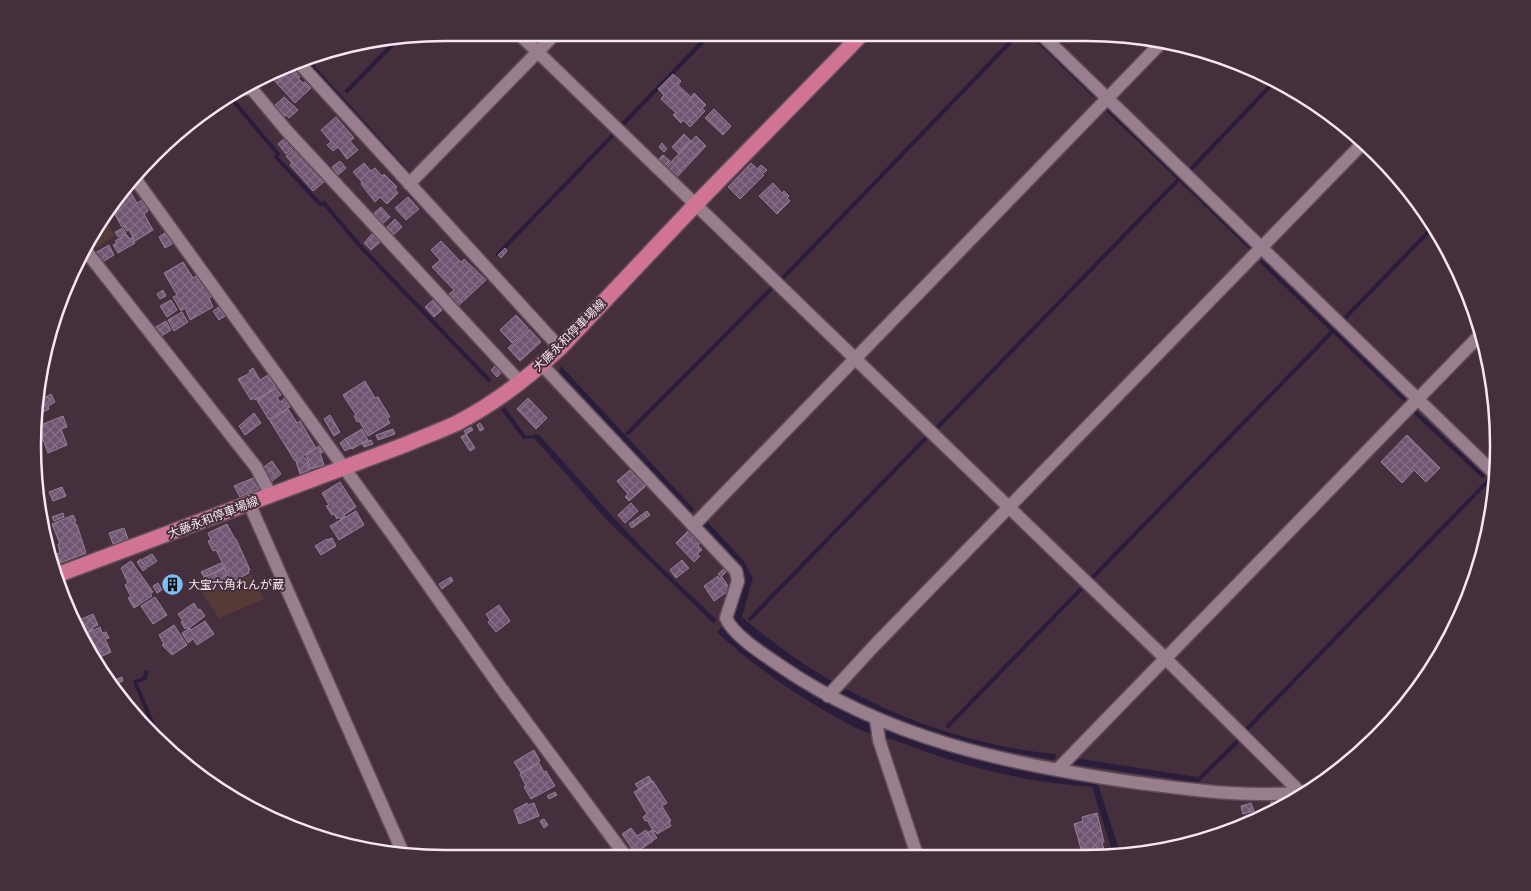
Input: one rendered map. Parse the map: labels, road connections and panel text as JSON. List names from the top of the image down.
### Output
{
  "streets": {
    "main road": ["大藤永和停車場線"]
  },
  "places": {
    "building": ["大宝六角れんが蔵"]
  }
}
